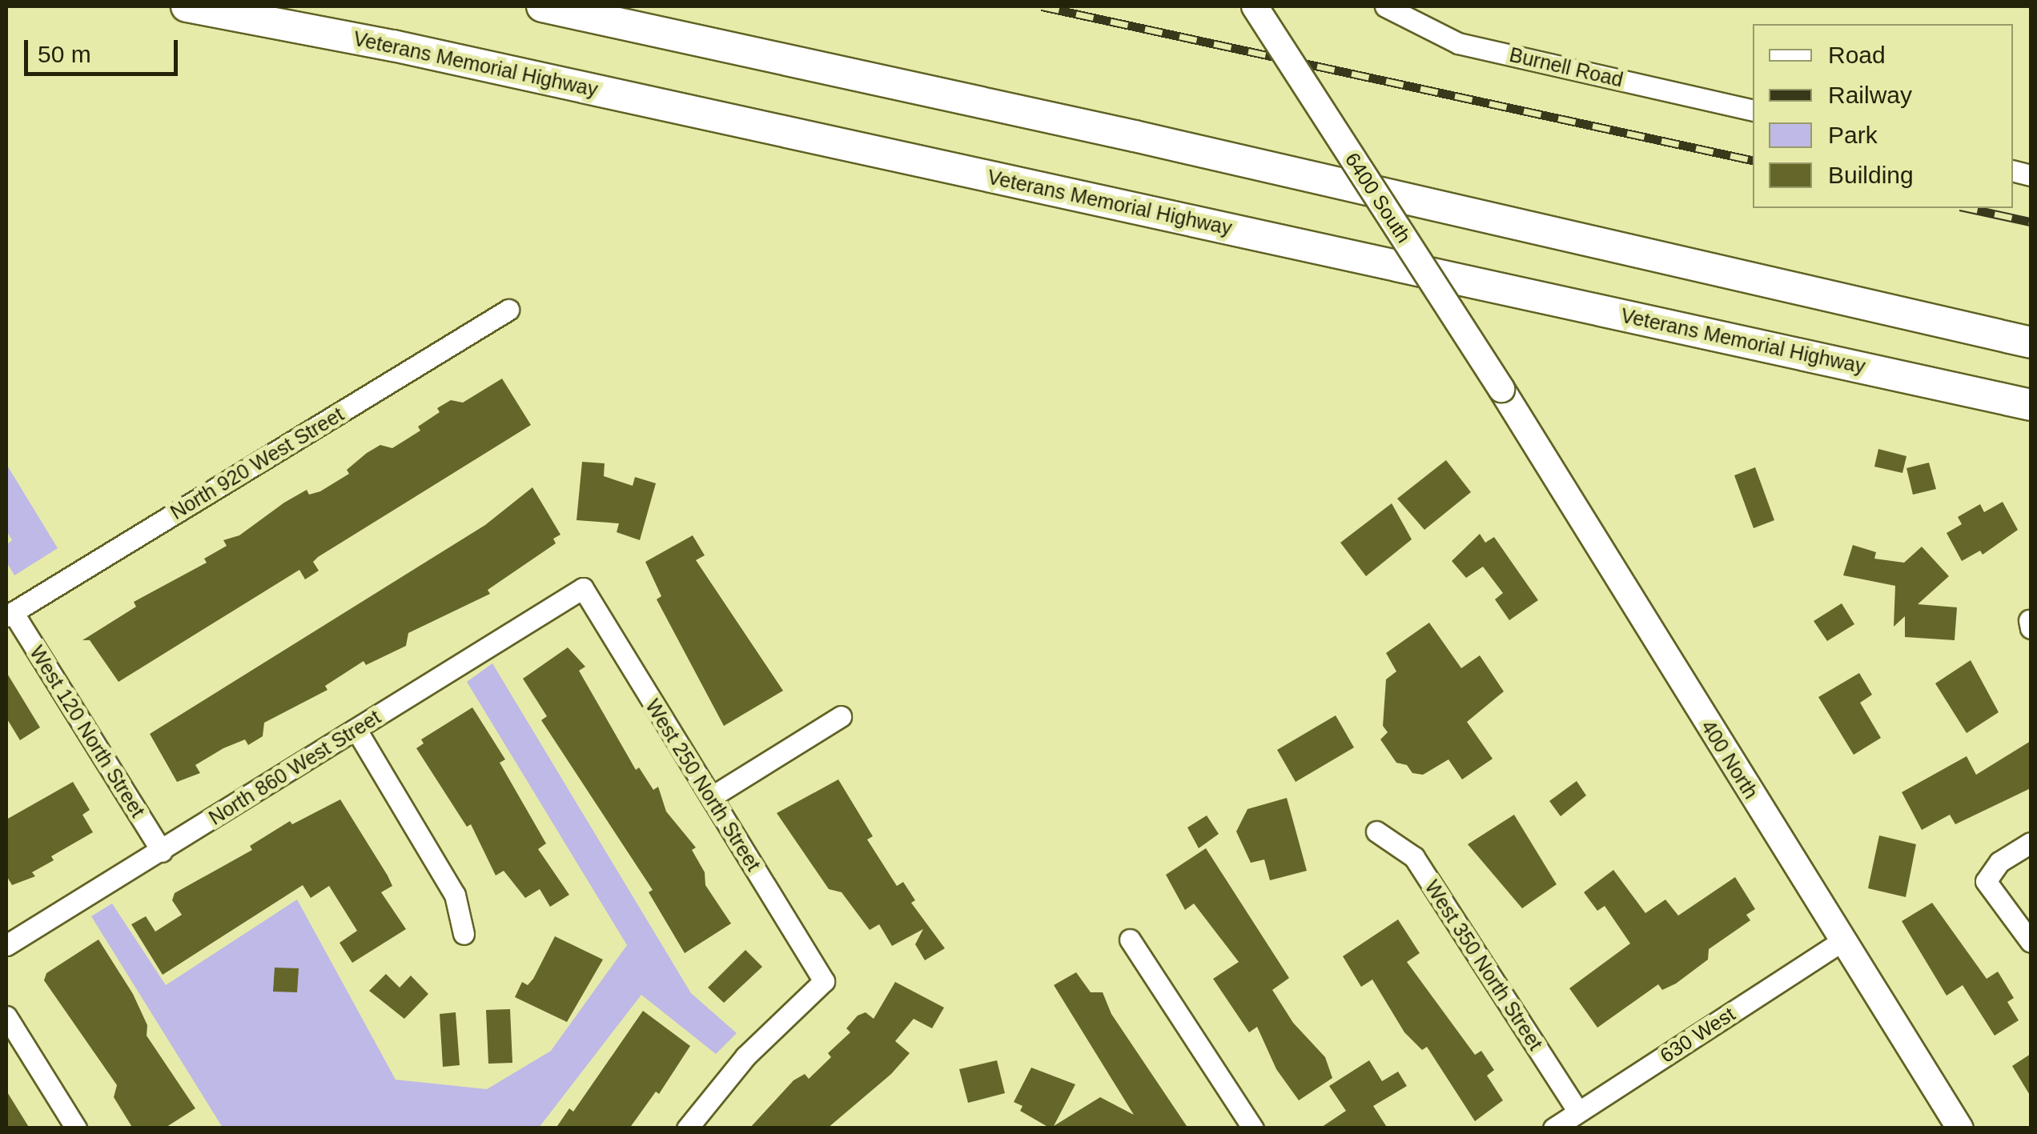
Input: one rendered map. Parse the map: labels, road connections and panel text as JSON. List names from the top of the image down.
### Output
{
  "streets": {
    "highway": ["Veterans Memorial Highway"],
    "main road": ["6400 South", "400 North"],
    "street": [
      "Burnell Road",
      "North 920 West Street",
      "West 120 North Street",
      "North 860 West Street",
      "West 250 North Street",
      "West 350 North Street",
      "630 West"
    ]
  },
  "crossings": [
    ["6400 South", "400 North"],
    ["North 920 West Street", "West 120 North Street"],
    ["West 120 North Street", "North 860 West Street"],
    ["400 North", "630 West"],
    ["North 860 West Street", "West 250 North Street"],
    ["West 350 North Street", "630 West"]
  ],
  "legend": [
    "Road",
    "Railway",
    "Park",
    "Building"
  ],
  "scale_bar": "50 m"
}
